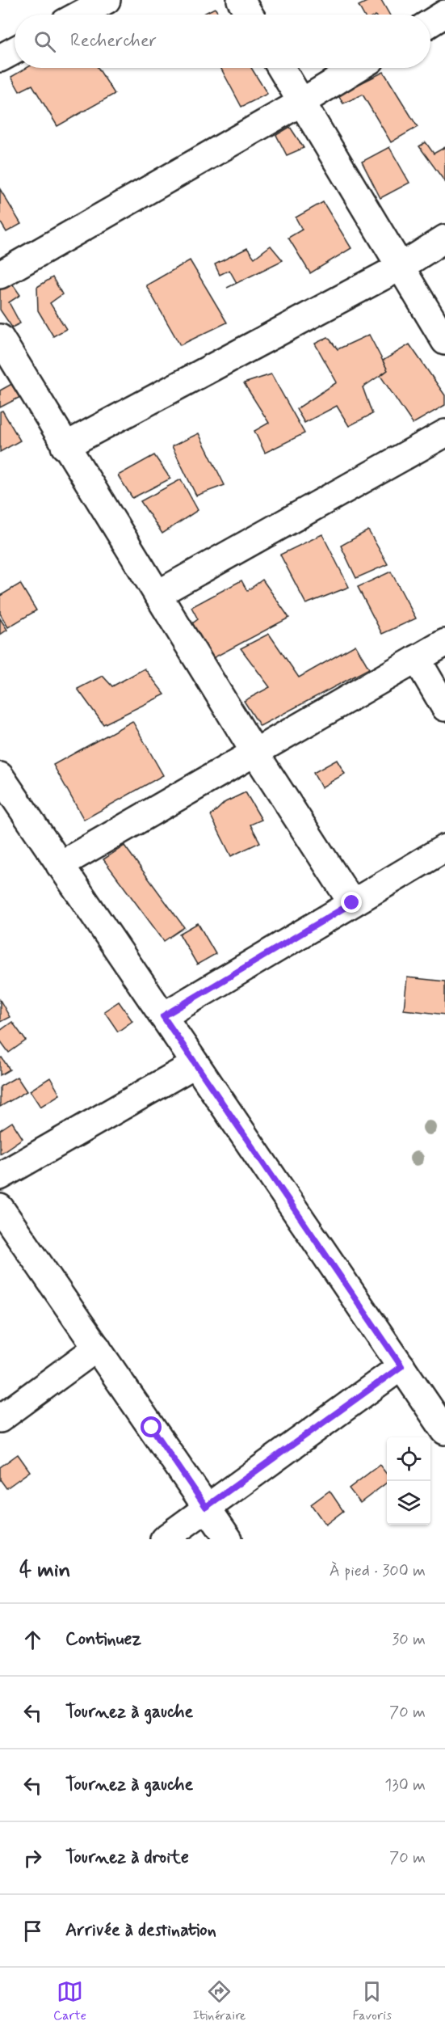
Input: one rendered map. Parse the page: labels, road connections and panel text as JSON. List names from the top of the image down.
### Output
{
  "page": {
    "search": "Rechercher",
    "heading": ["4 min", "À pied · 300 m"],
    "list": [
      ["Continuez", "30 m"],
      ["Tournez à gauche", "70 m"],
      ["Tournez à gauche", "130 m"],
      ["Tournez à droite", "70 m"],
      "Arrivée à destination"
    ],
    "nav": ["Carte", "Itinéraire", "Favoris"]
  }
}
